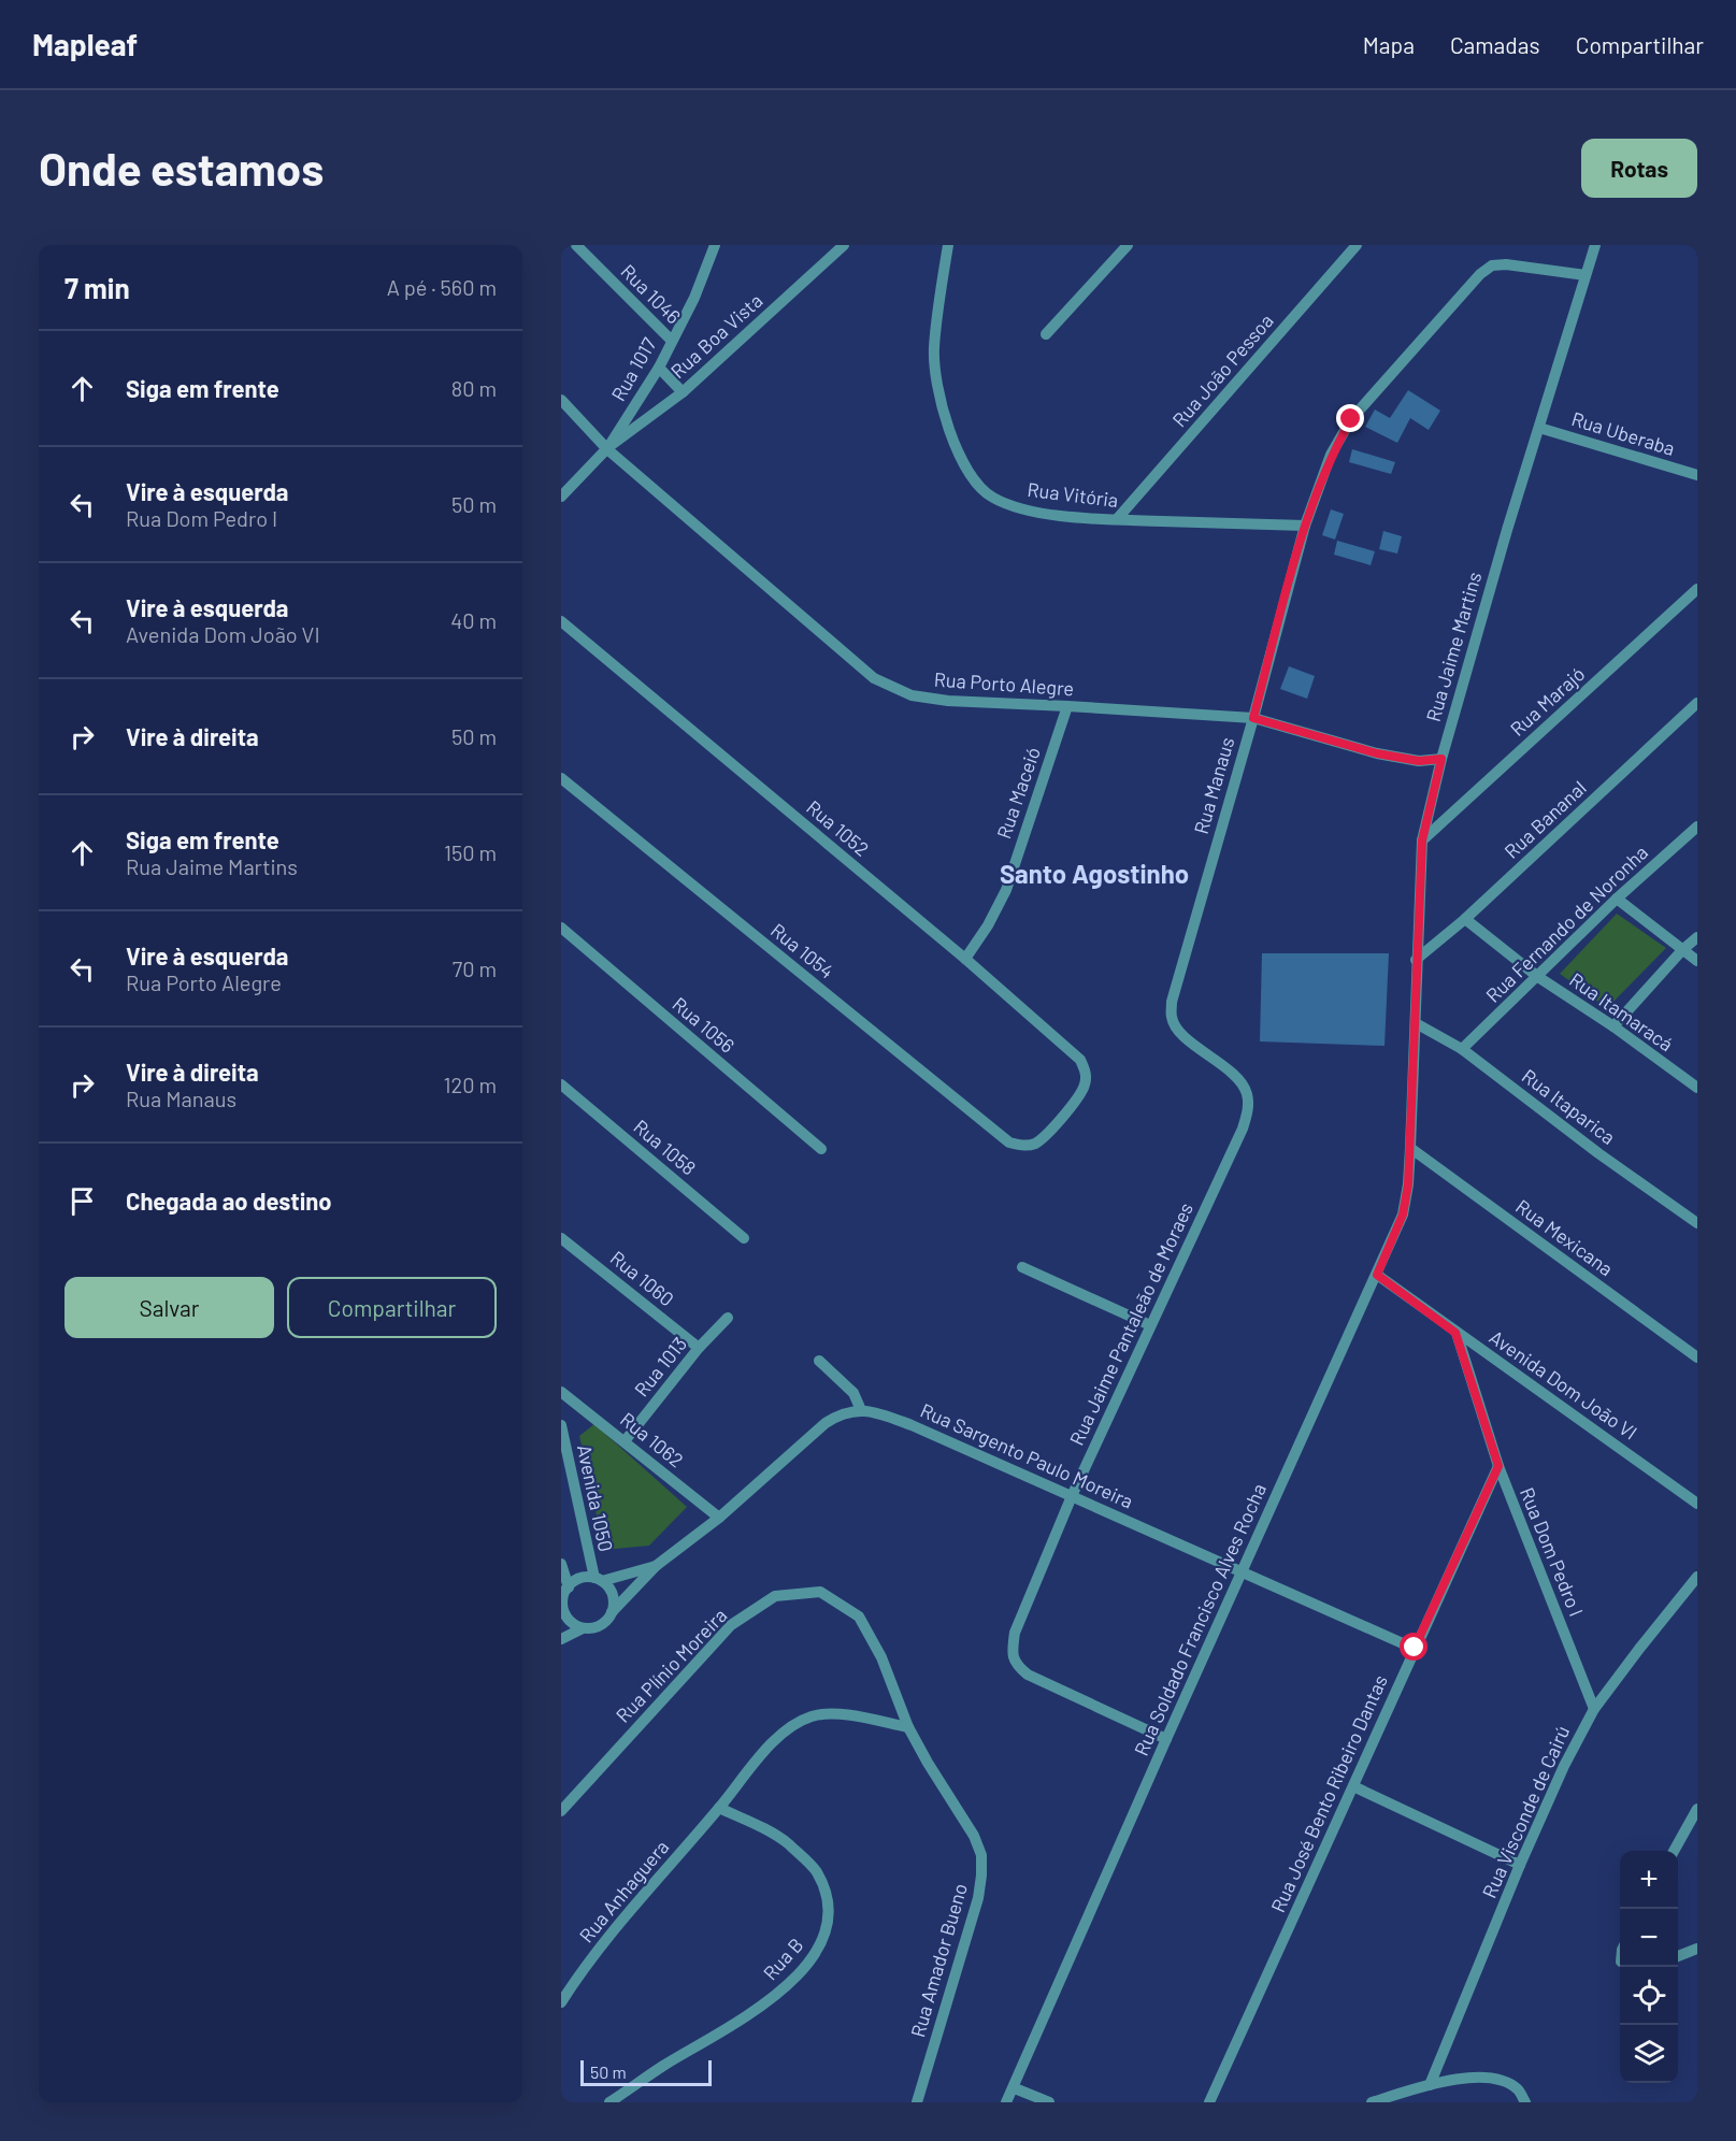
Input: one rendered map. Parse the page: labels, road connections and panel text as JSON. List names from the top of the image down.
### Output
{
  "streets": {
    "street": [
      "Rua 1046",
      "Rua Boa Vista",
      "Rua 1017",
      "Rua João Pessoa",
      "Rua Uberaba",
      "Rua Vitória",
      "Rua Jaime Martins",
      "Rua Porto Alegre",
      "Rua Marajó",
      "Rua Manaus",
      "Rua Maceió",
      "Rua Bananal",
      "Rua 1052",
      "Rua Fernando de Noronha",
      "Rua 1054",
      "Rua Itamaracá",
      "Rua 1056",
      "Rua Itaparica",
      "Rua 1058",
      "Rua Mexicana",
      "Rua 1060",
      "Rua Jaime Pantaleão de Moraes",
      "Rua 1013",
      "Avenida Dom João VI",
      "Rua 1062",
      "Rua Sargento Paulo Moreira",
      "Avenida 1050",
      "Rua Dom Pedro I",
      "Rua Soldado Francisco Alves Rocha",
      "Rua Plínio Moreira",
      "Rua José Bento Ribeiro Dantas",
      "Rua Visconde de Cairú",
      "Rua Anhaguera",
      "Rua B",
      "Rua Amador Bueno"
    ]
  },
  "crossings": [
    ["Rua 1046", "Rua 1017"],
    ["Rua Boa Vista", "Rua 1017"],
    ["Rua Boa Vista", "Rua Porto Alegre"],
    ["Rua 1017", "Rua Porto Alegre"],
    ["Rua João Pessoa", "Rua Vitória"],
    ["Rua Uberaba", "Rua Jaime Martins"],
    ["Rua Vitória", "Rua Manaus"],
    ["Rua Jaime Martins", "Rua Porto Alegre"],
    ["Rua Jaime Martins", "Rua Marajó"],
    ["Rua Jaime Martins", "Rua Manaus"],
    ["Rua Jaime Martins", "Rua Bananal"],
    ["Rua Jaime Martins", "Rua Itaparica"],
    ["Rua Jaime Martins", "Rua Mexicana"],
    ["Rua Jaime Martins", "Rua Soldado Francisco Alves Rocha"],
    ["Rua Porto Alegre", "Rua Manaus"],
    ["Rua Porto Alegre", "Rua Maceió"],
    ["Rua Manaus", "Rua Jaime Pantaleão de Moraes"],
    ["Rua Maceió", "Rua 1052"],
    ["Rua Bananal", "Rua Itamaracá"],
    ["Rua 1052", "Rua 1054"],
    ["Rua Fernando de Noronha", "Rua Itamaracá"],
    ["Rua Fernando de Noronha", "Rua Itaparica"],
    ["Rua Mexicana", "Rua Soldado Francisco Alves Rocha"],
    ["Rua 1060", "Rua 1013"],
    ["Rua Jaime Pantaleão de Moraes", "Rua Sargento Paulo Moreira"],
    ["Rua Jaime Pantaleão de Moraes", "Rua Soldado Francisco Alves Rocha"],
    ["Rua 1013", "Rua 1062"],
    ["Avenida Dom João VI", "Rua Dom Pedro I"],
    ["Avenida Dom João VI", "Rua Soldado Francisco Alves Rocha"],
    ["Rua Sargento Paulo Moreira", "Rua Soldado Francisco Alves Rocha"],
    ["Rua Sargento Paulo Moreira", "Rua José Bento Ribeiro Dantas"],
    ["Rua Dom Pedro I", "Rua José Bento Ribeiro Dantas"],
    ["Rua Dom Pedro I", "Rua Visconde de Cairú"],
    ["Rua Plínio Moreira", "Rua Amador Bueno"],
    ["Rua Anhaguera", "Rua B"]
  ],
  "districts": ["Santo Agostinho"],
  "scale_bar": "50 m",
  "page": {
    "header": "Mapleaf",
    "nav": ["Mapa", "Camadas", "Compartilhar"],
    "buttons": [
      "Rotas",
      ["Salvar", "Compartilhar"]
    ],
    "title": "Onde estamos",
    "heading": ["7 min", "A pé · 560 m"],
    "list": [
      ["Siga em frente", "80 m"],
      ["Vire à esquerda", "Rua Dom Pedro I", "50 m"],
      ["Vire à esquerda", "Avenida Dom João VI", "40 m"],
      ["Vire à direita", "50 m"],
      ["Siga em frente", "Rua Jaime Martins", "150 m"],
      ["Vire à esquerda", "Rua Porto Alegre", "70 m"],
      ["Vire à direita", "Rua Manaus", "120 m"],
      "Chegada ao destino"
    ],
    "map_buttons": ["+", "−"],
    "scale": "50 m"
  }
}
